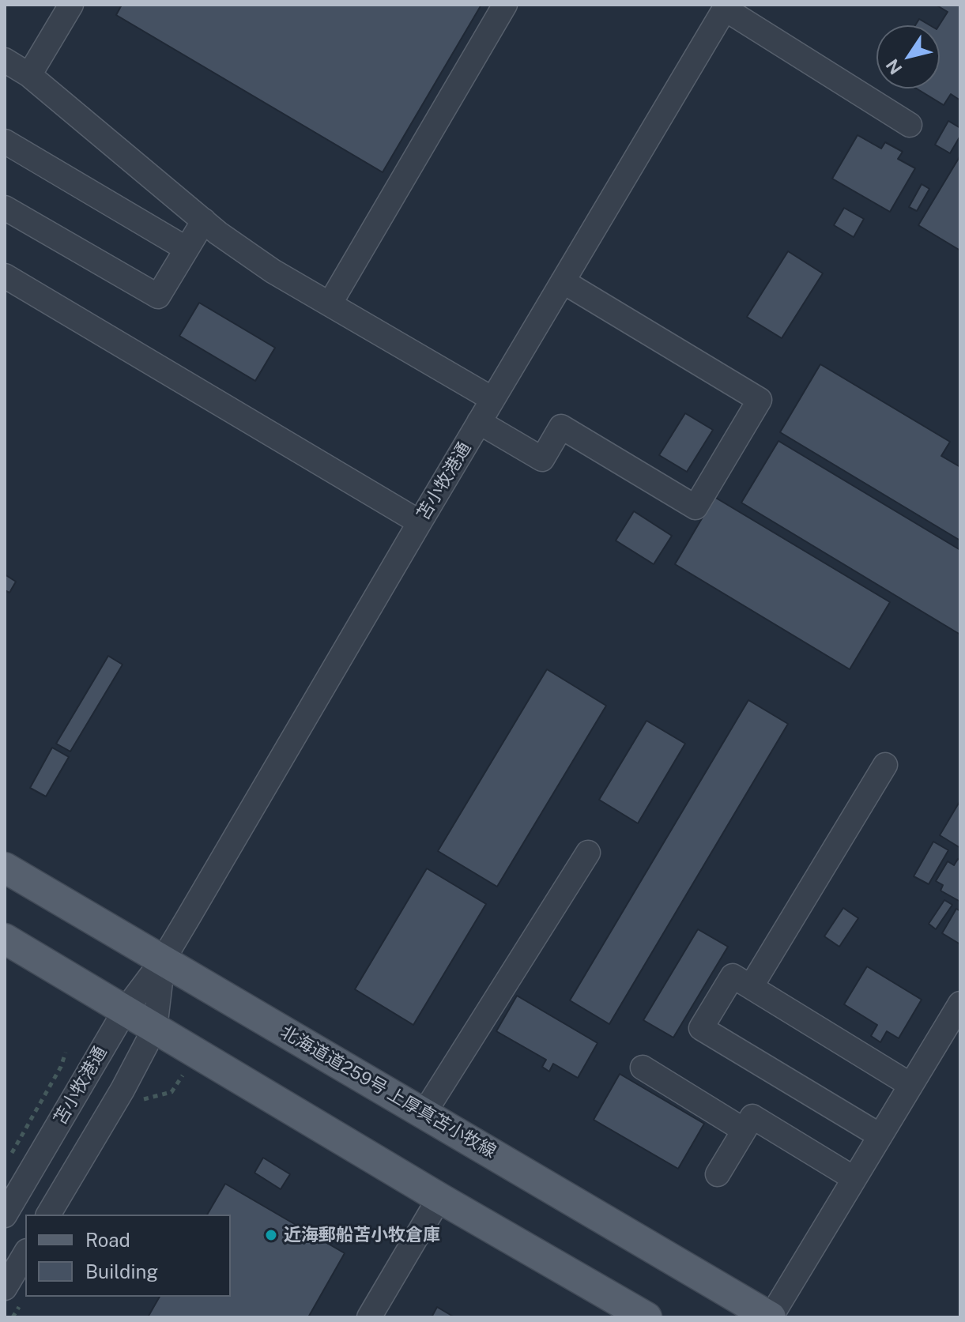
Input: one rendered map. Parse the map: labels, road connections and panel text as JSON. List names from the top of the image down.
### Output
{
  "streets": {
    "main road": ["北海道道259号 上厚真苫小牧線"],
    "street": ["苫小牧港通"]
  },
  "crossings": [
    ["苫小牧港通", "北海道道259号 上厚真苫小牧線"]
  ],
  "places": ["近海郵船苫小牧倉庫"],
  "legend": ["Road", "Building"],
  "north": "bottom left"
}
